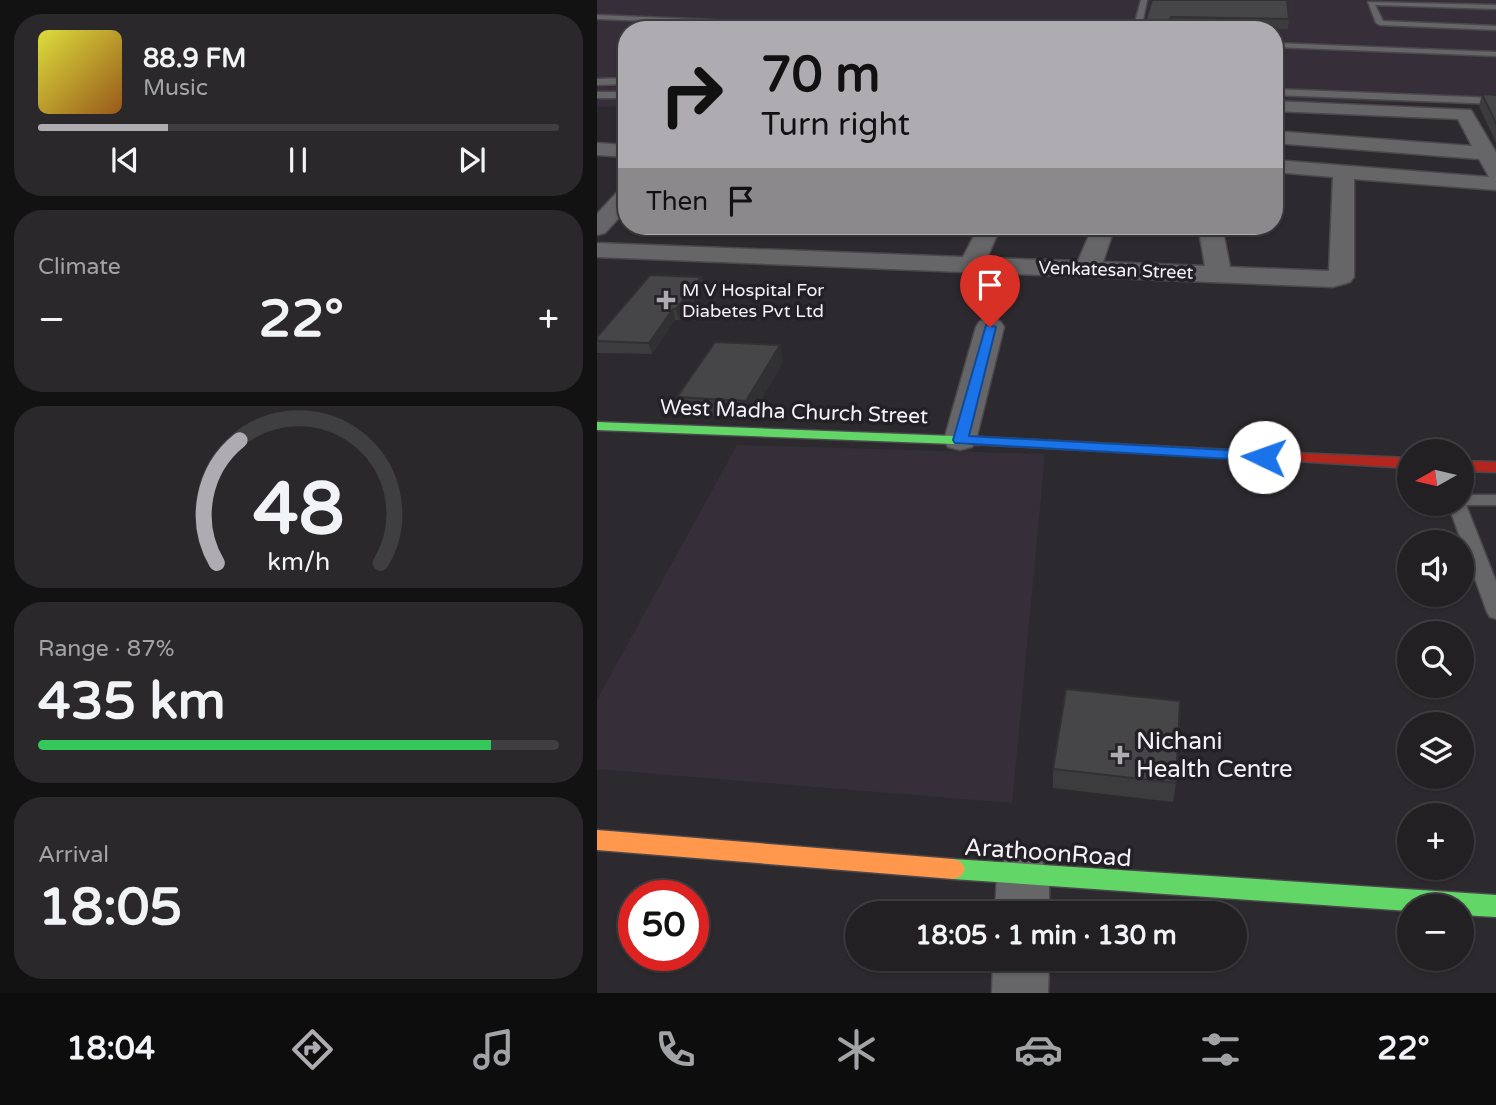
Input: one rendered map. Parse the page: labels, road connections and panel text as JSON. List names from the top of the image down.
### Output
{
  "streets": {
    "main road": ["West Madha Church Street", "ArathoonRoad"],
    "street": ["Venkatesan Street"]
  },
  "places": {
    "health": ["M V Hospital For Diabetes Pvt Ltd", "Nichani Health Centre"]
  },
  "north": "left",
  "page": {
    "turn": ["70 m", "Turn right"],
    "song": ["88.9 FM", "Music"],
    "then": "Then",
    "tile": [
      "Climate",
      ["Range · 87%", "435 km"],
      ["Arrival", "18:05"]
    ],
    "heat": ["−", "22°", "+"],
    "map_buttons": ["+", "−"],
    "limit": "50",
    "trip": "18:05 · 1 min · 130 m",
    "tabs": ["18:04", "22°"],
    "gauge": ["48", "km/h"]
  }
}
